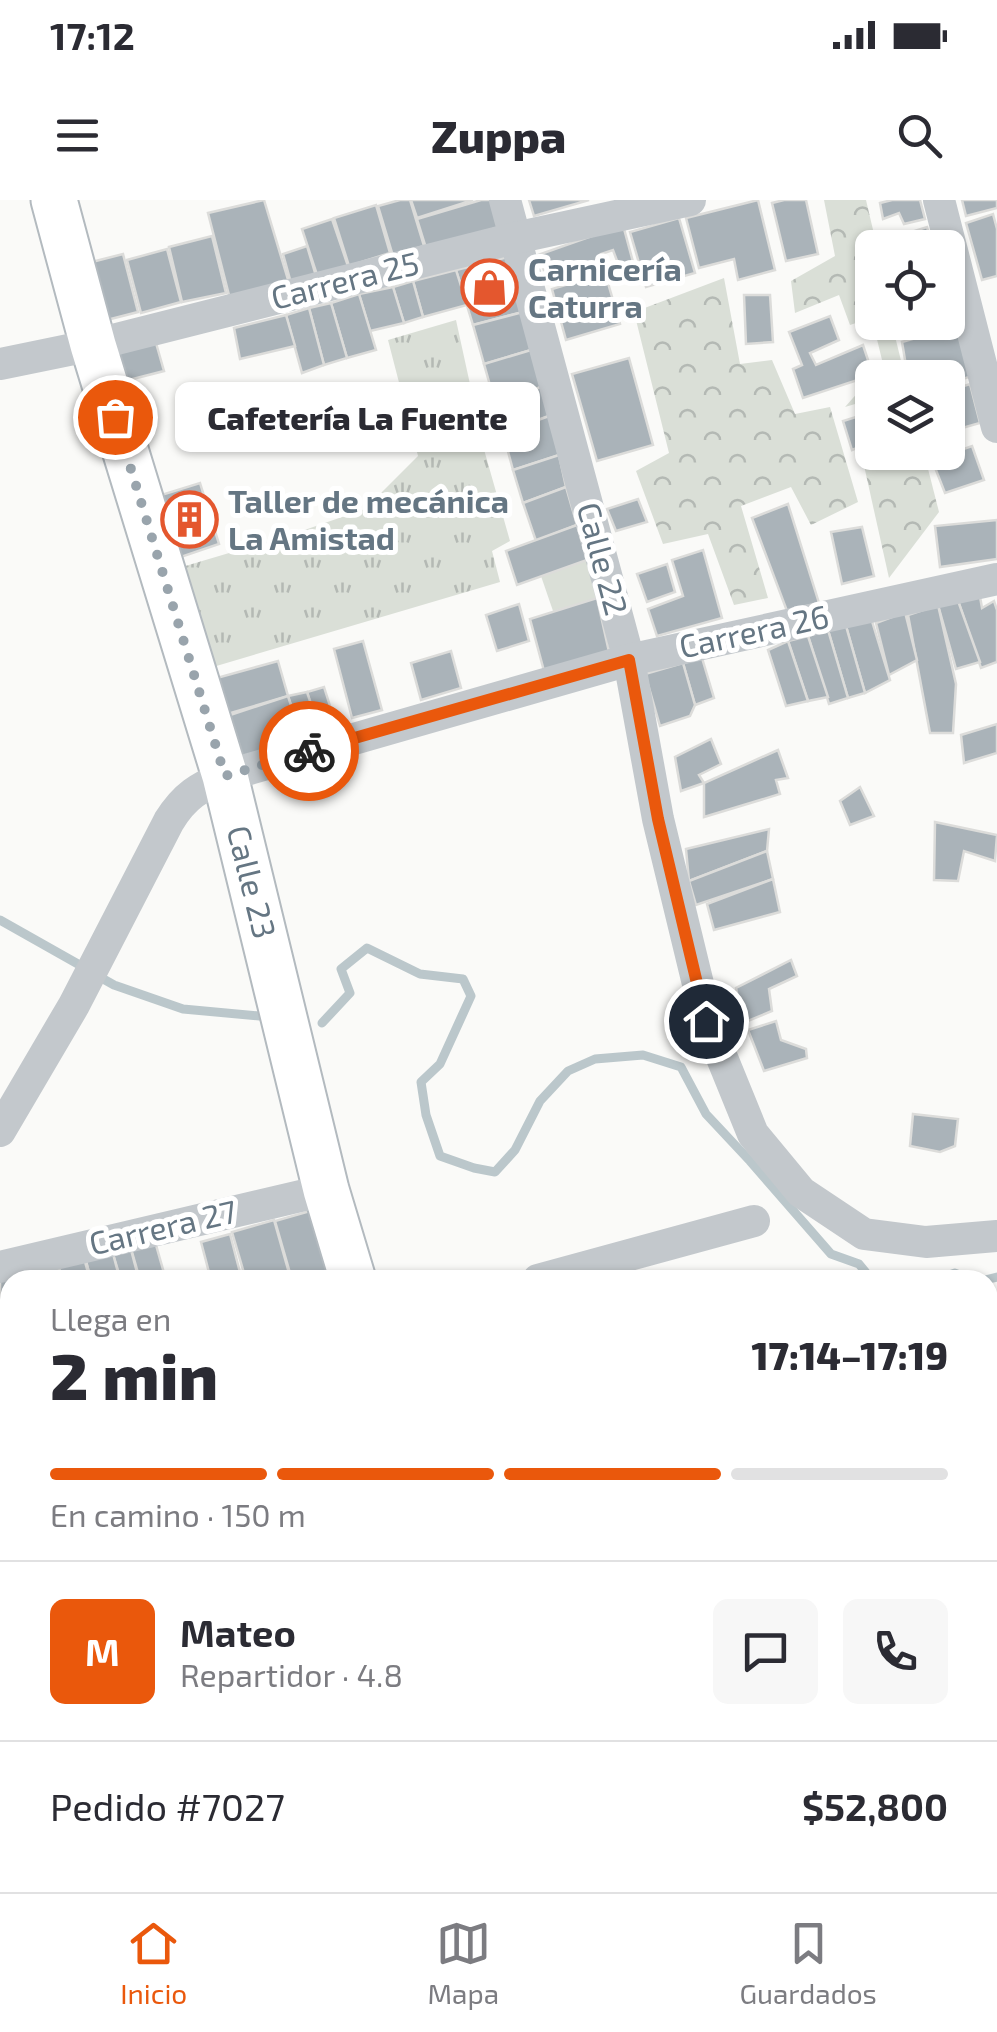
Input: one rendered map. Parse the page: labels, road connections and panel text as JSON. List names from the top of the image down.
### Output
{
  "streets": {
    "main road": ["Calle 23"],
    "street": [
      "Carrera 25",
      "Calle 22",
      "Carrera 26",
      "Carrera 27"
    ]
  },
  "crossings": [
    ["Carrera 25", "Calle 22"],
    ["Carrera 25", "Calle 23"],
    ["Calle 22", "Carrera 26"],
    ["Carrera 26", "Calle 23"],
    ["Calle 23", "Carrera 27"]
  ],
  "places": {
    "shop": ["Carnicería Caturra"],
    "other": ["Cafetería La Fuente"],
    "building": ["Taller de mecánica La Amistad"]
  },
  "page": {
    "status": "17:12",
    "header": "Zuppa",
    "bubble": "Cafetería La Fuente",
    "heading": ["2 min", "Llega en", "17:14–17:19"],
    "panel": [
      "Mateo",
      "Repartidor · 4.8",
      "Pedido #7027",
      "$52,800"
    ],
    "bar": "En camino · 150 m",
    "round": "M",
    "tabs": ["Inicio", "Mapa", "Guardados"]
  }
}
